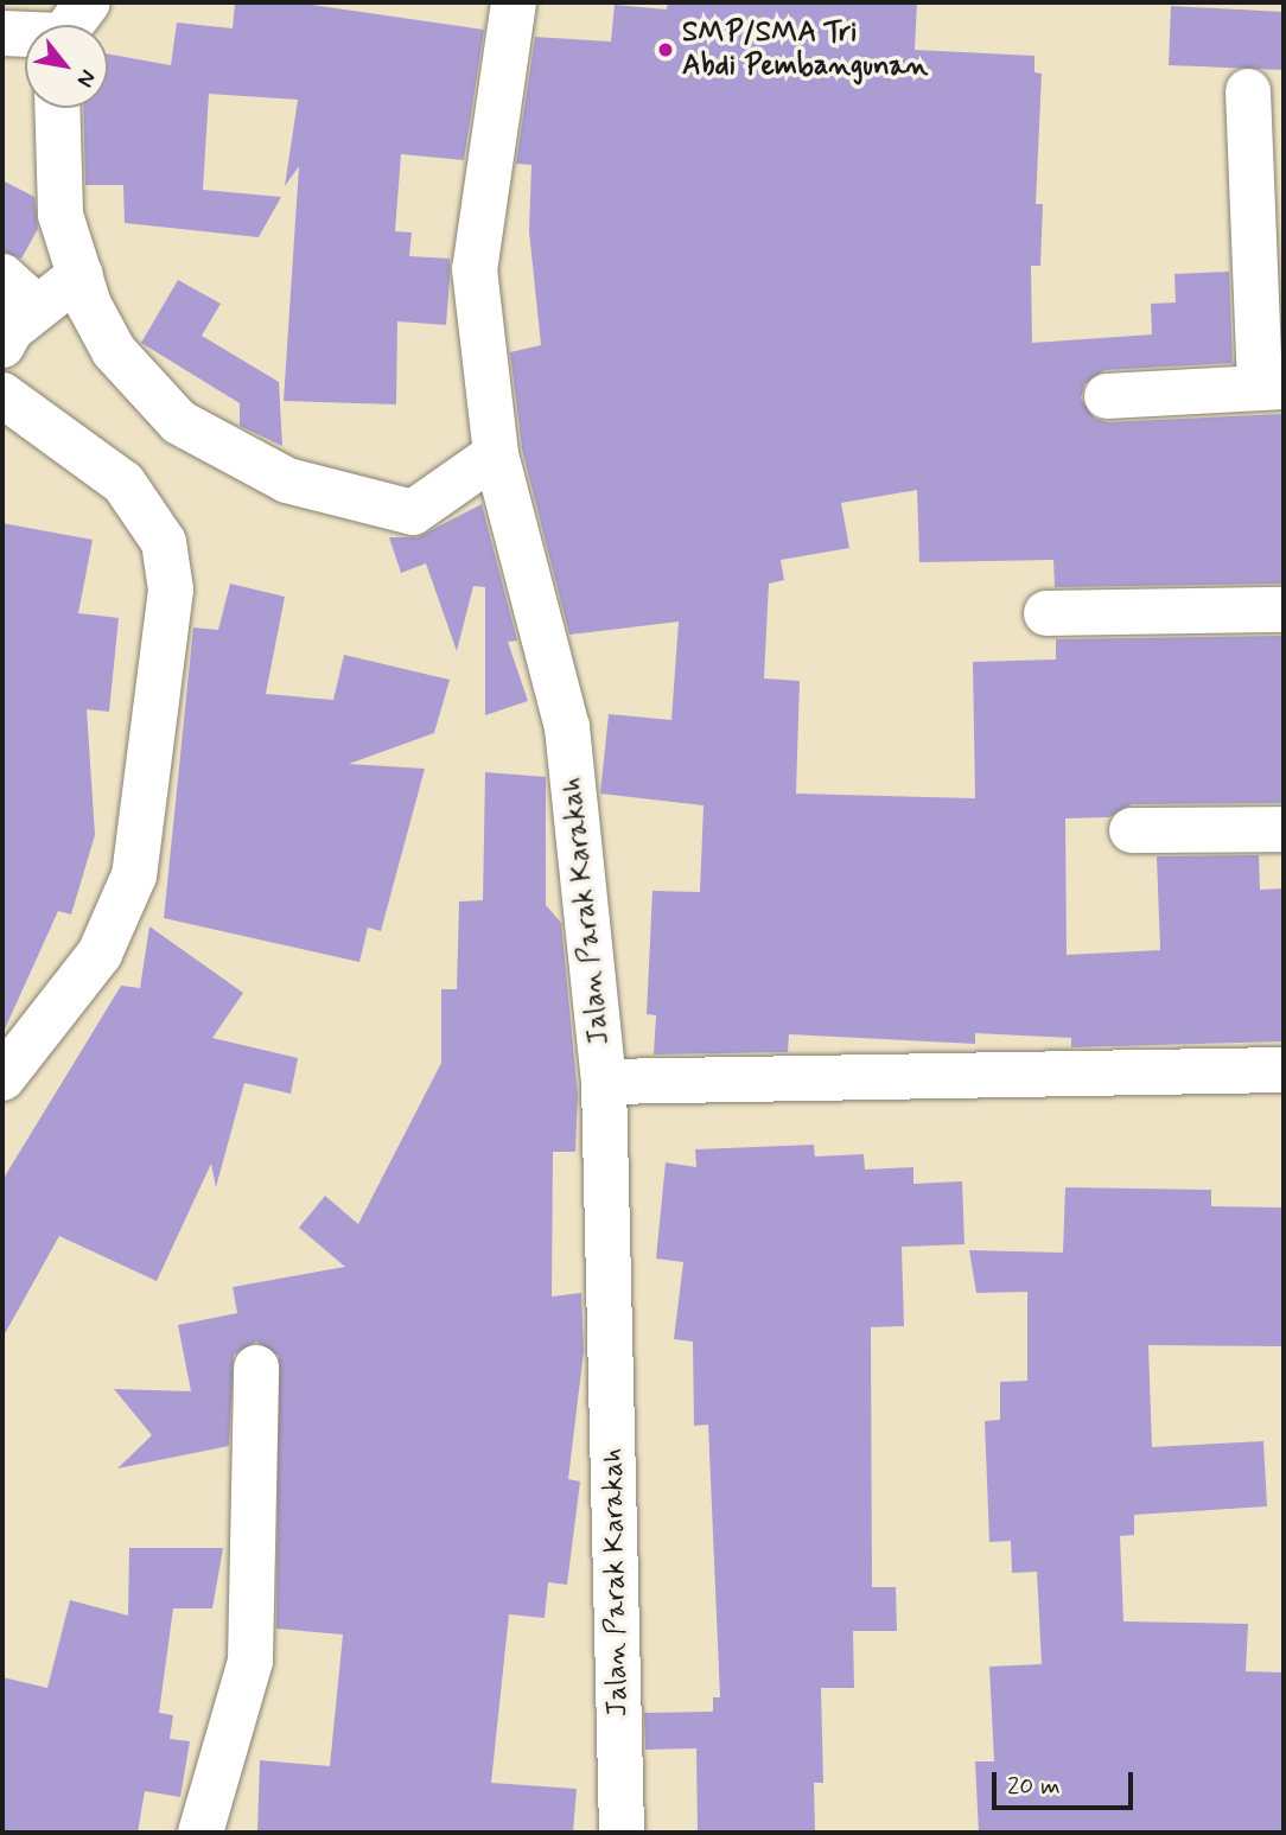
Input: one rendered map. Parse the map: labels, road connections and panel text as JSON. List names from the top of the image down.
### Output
{
  "streets": {
    "street": ["Jalan Parak Karakah"]
  },
  "places": ["SMP/SMA Tri Abdi Pembangunan"],
  "scale_bar": "20 m",
  "north": "bottom right"
}
